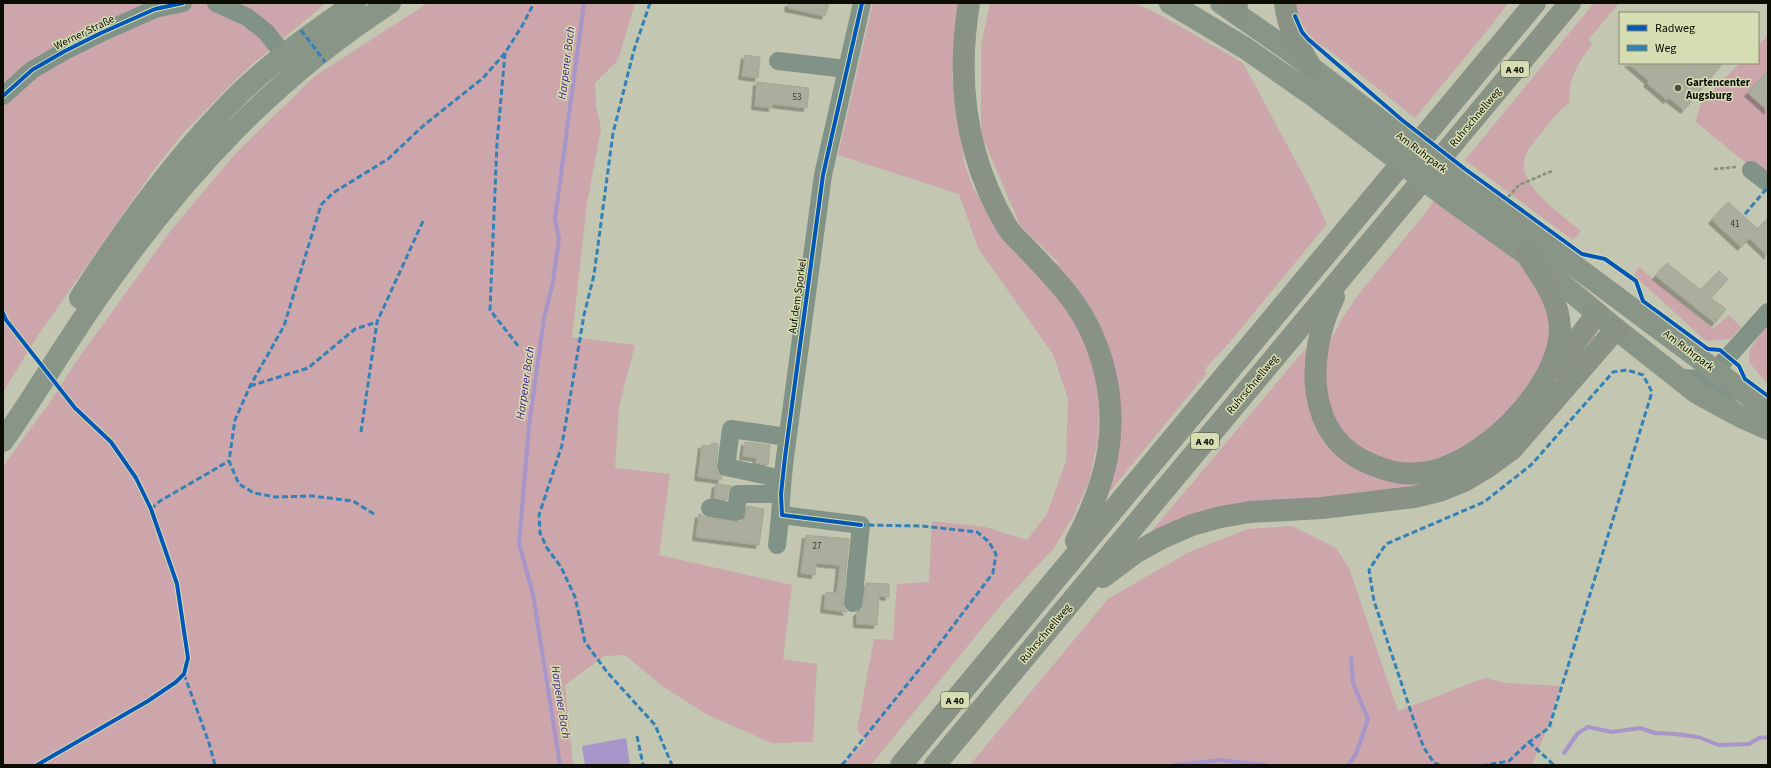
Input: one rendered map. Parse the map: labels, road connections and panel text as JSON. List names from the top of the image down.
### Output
{
  "streets": {
    "highway": ["A 40", "Ruhrschnellweg"],
    "main road": ["Am Ruhrpark"],
    "street": ["Werner Straße", "Auf dem Sporkel"]
  },
  "water": ["Harpener Bach"],
  "places": ["Gartencenter Augsburg"],
  "house_numbers": ["53", "41", "27"],
  "legend": ["Radweg", "Weg"]
}
